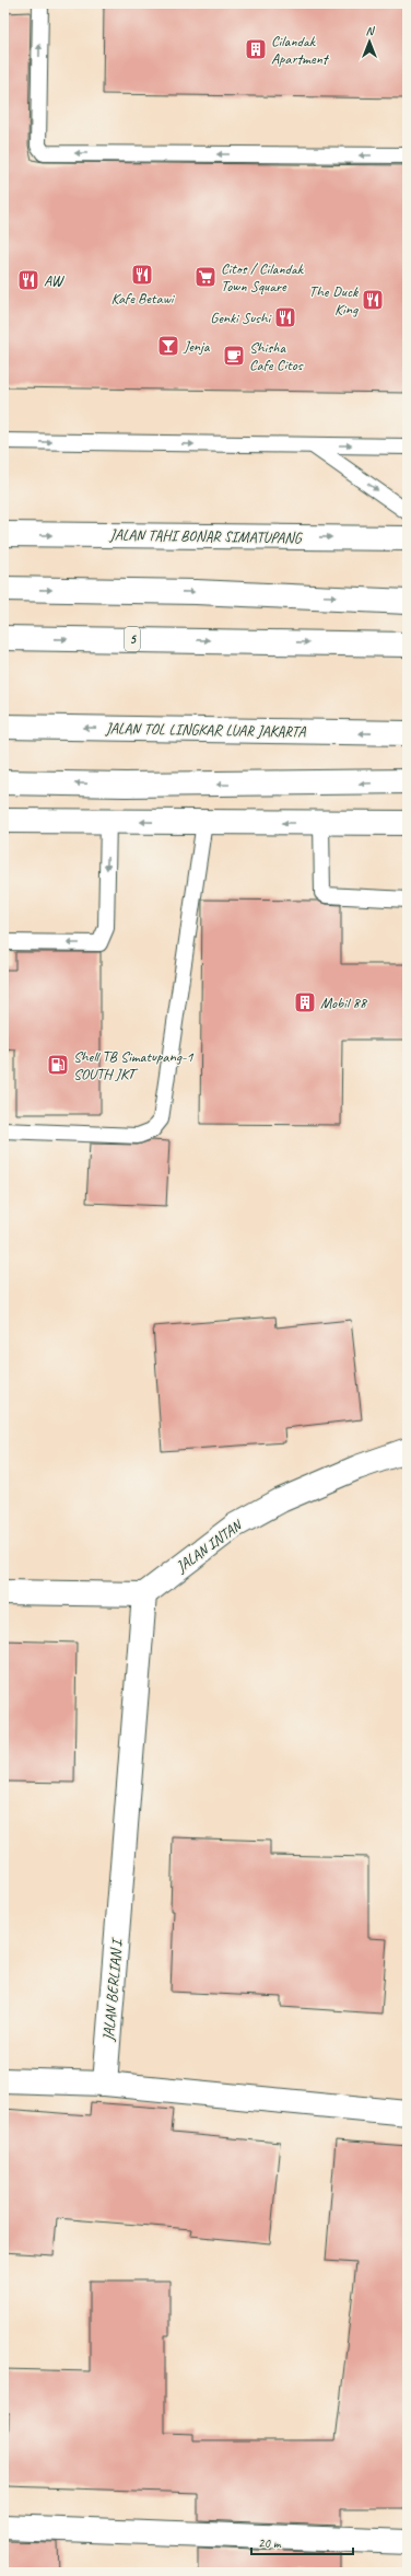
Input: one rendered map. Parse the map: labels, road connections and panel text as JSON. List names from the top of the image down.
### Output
{
  "streets": {
    "main road": [
      "JALAN TAHI BONAR SIMATUPANG",
      "5",
      "JALAN TOL LINGKAR LUAR JAKARTA",
      "JALAN INTAN",
      "JALAN BERLIAN I"
    ]
  },
  "crossings": [
    ["JALAN INTAN", "JALAN BERLIAN I"]
  ],
  "places": {
    "building": ["Cilandak Apartment", "Mobil 88"],
    "restaurant": [
      "Kafe Betawi",
      "AW",
      "The Duck King",
      "Genki Sushi"
    ],
    "supermarket": ["Citos / Cilandak Town Square"],
    "bar": ["Jenja"],
    "cafe": ["Shisha Cafe Citos"],
    "fuel station": ["Shell TB Simatupang-1 SOUTH JKT"]
  },
  "scale_bar": "20 m",
  "north": "top"
}
